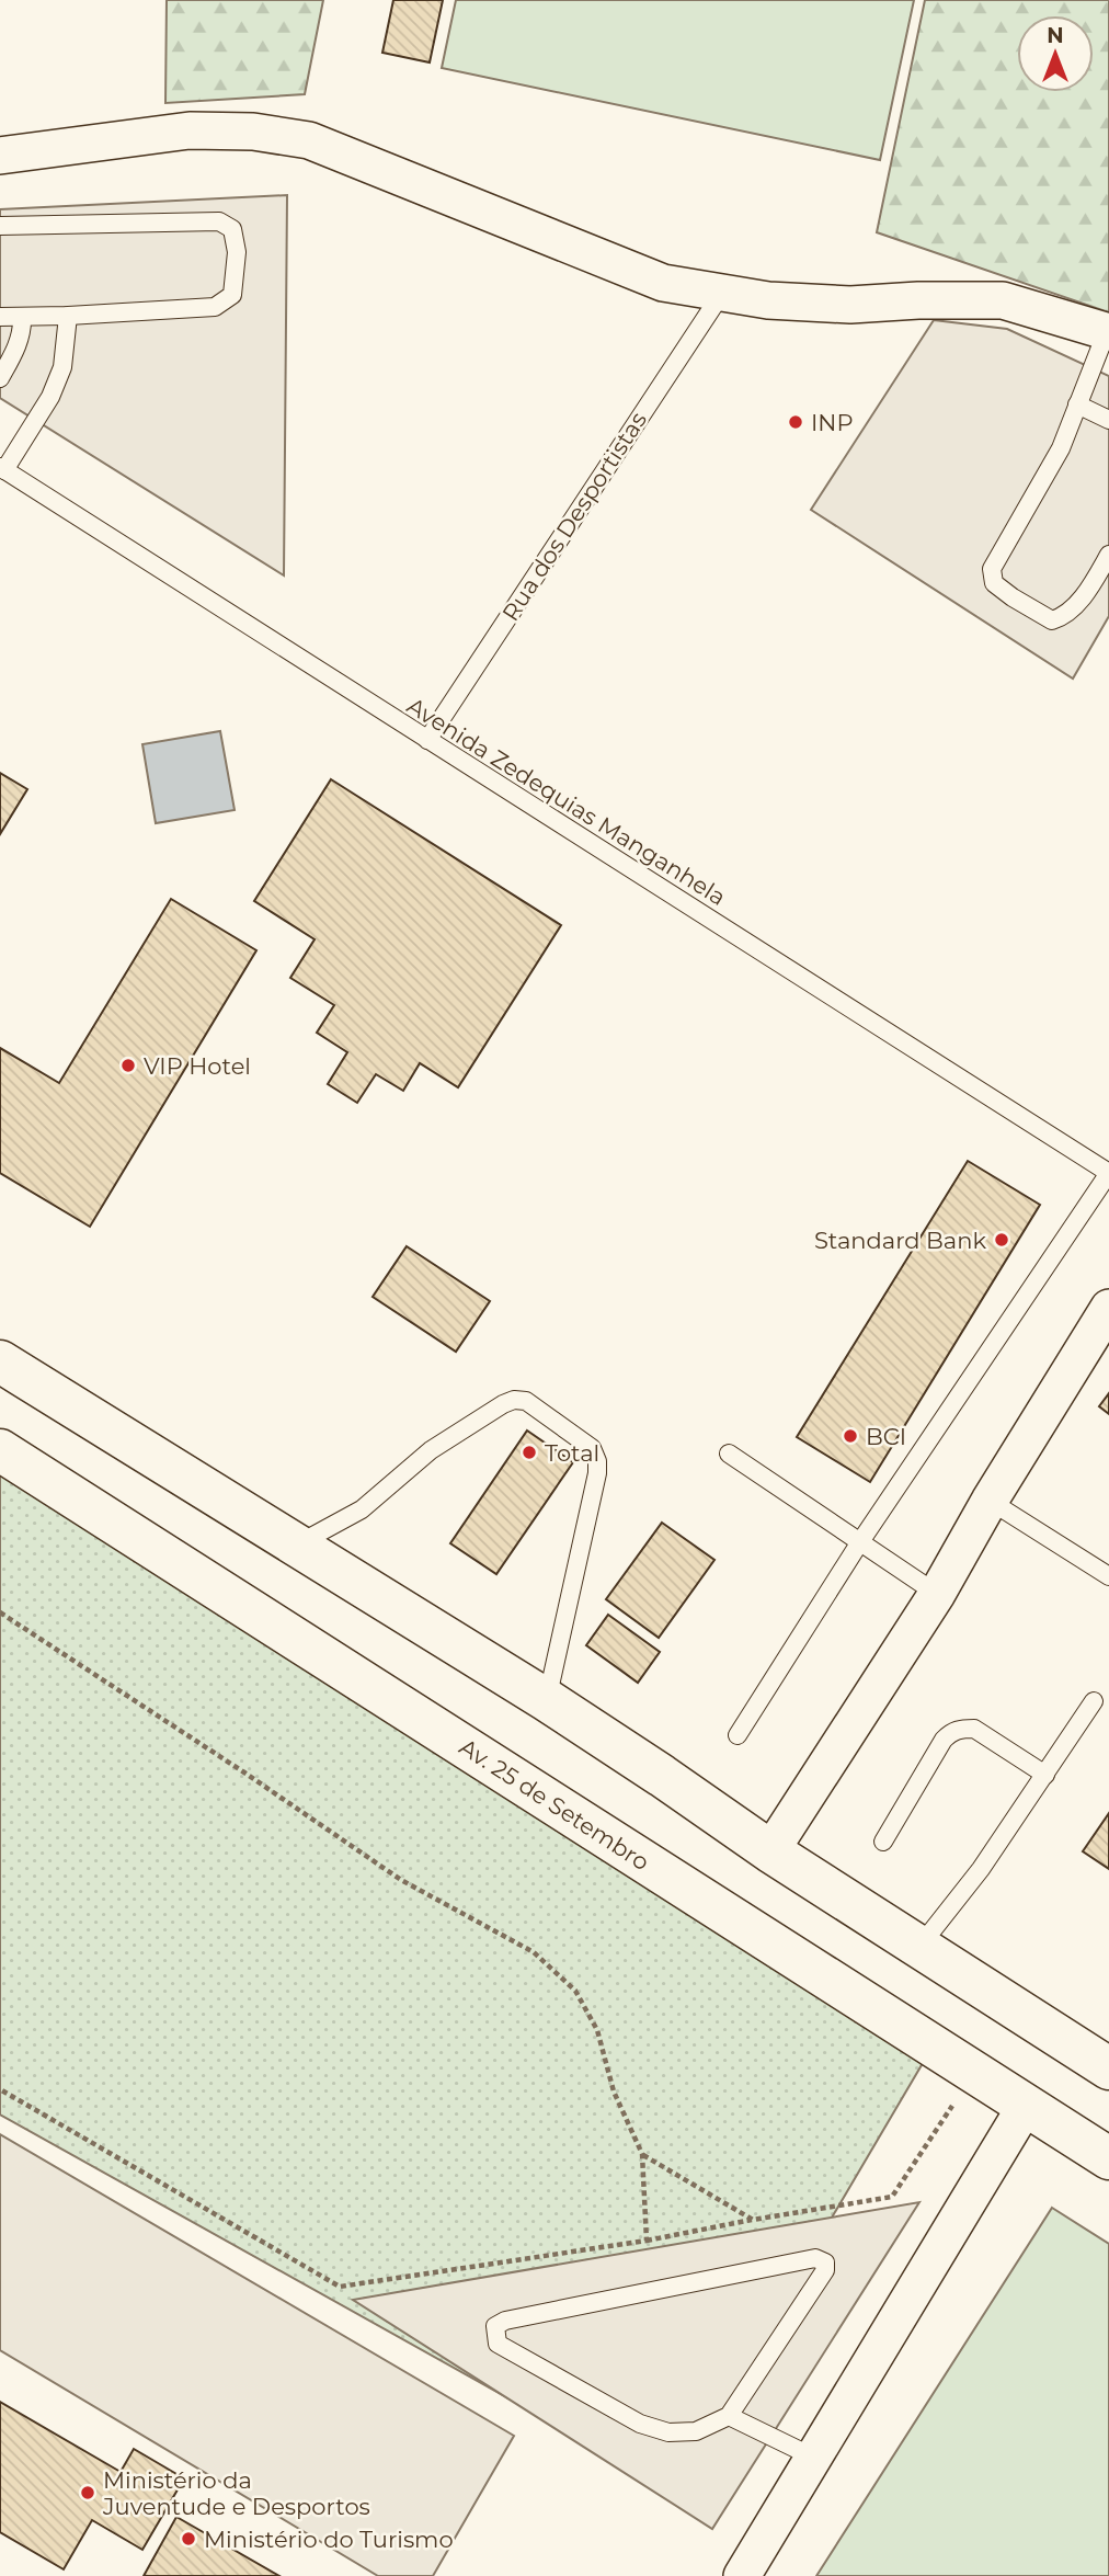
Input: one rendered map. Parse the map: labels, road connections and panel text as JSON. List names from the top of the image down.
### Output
{
  "streets": {
    "main road": ["Av. 25 de Setembro"],
    "lane": ["Rua dos Desportistas", "Avenida Zedequias Manganhela"]
  },
  "crossings": [
    ["Rua dos Desportistas", "Avenida Zedequias Manganhela"]
  ],
  "places": [
    "INP",
    "VIP Hotel",
    "Standard Bank",
    "BCI",
    "Total",
    "Ministério da Juventude e Desportos",
    "Ministério do Turismo"
  ],
  "north": "top"
}
